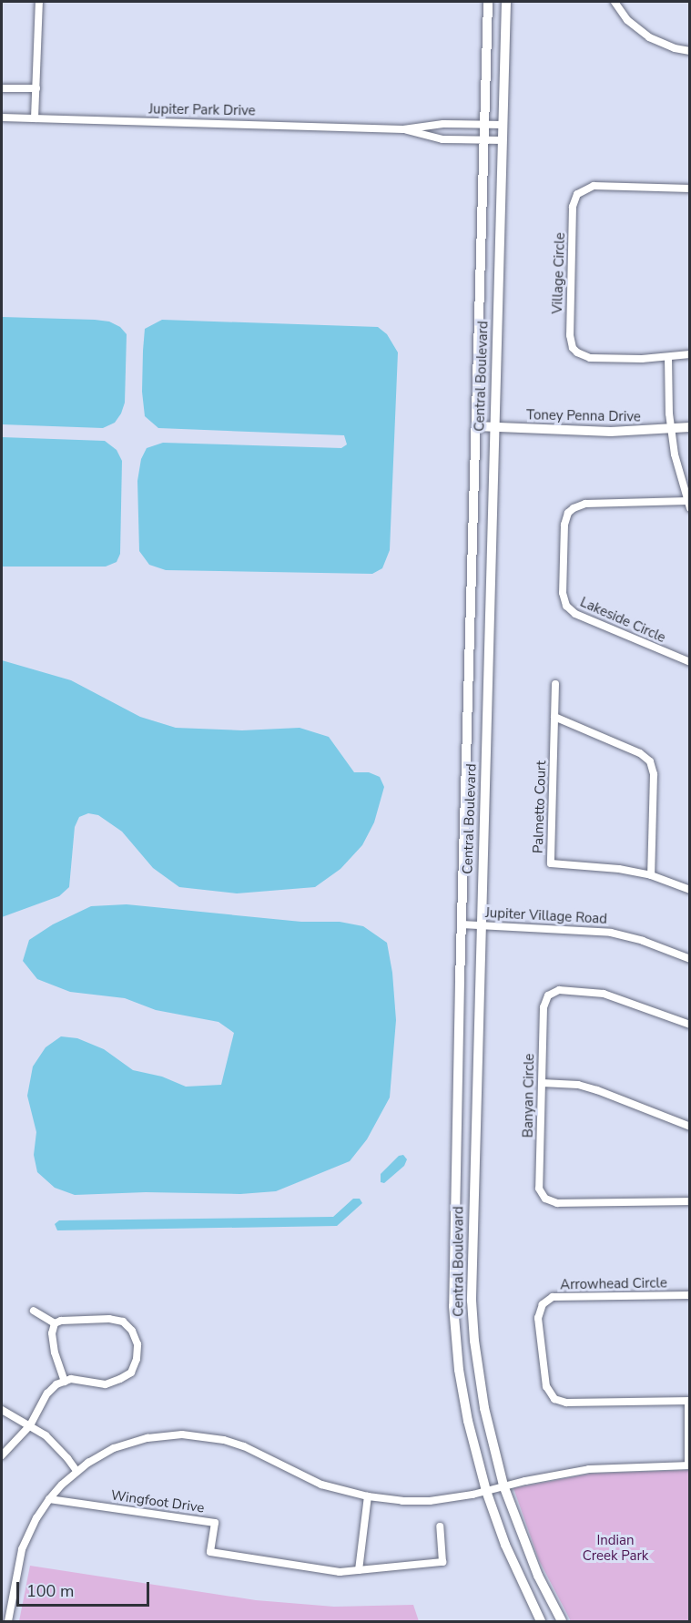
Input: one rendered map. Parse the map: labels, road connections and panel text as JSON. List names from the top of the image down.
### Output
{
  "streets": {
    "street": [
      "Jupiter Park Drive",
      "Village Circle",
      "Central Boulevard",
      "Toney Penna Drive",
      "Lakeside Circle",
      "Palmetto Court",
      "Jupiter Village Road",
      "Banyan Circle",
      "Arrowhead Circle",
      "Wingfoot Drive"
    ]
  },
  "crossings": [
    ["Jupiter Park Drive", "Central Boulevard"],
    ["Central Boulevard", "Toney Penna Drive"],
    ["Central Boulevard", "Jupiter Village Road"]
  ],
  "parks": ["Indian Creek Park"],
  "scale_bar": "100 m"
}
